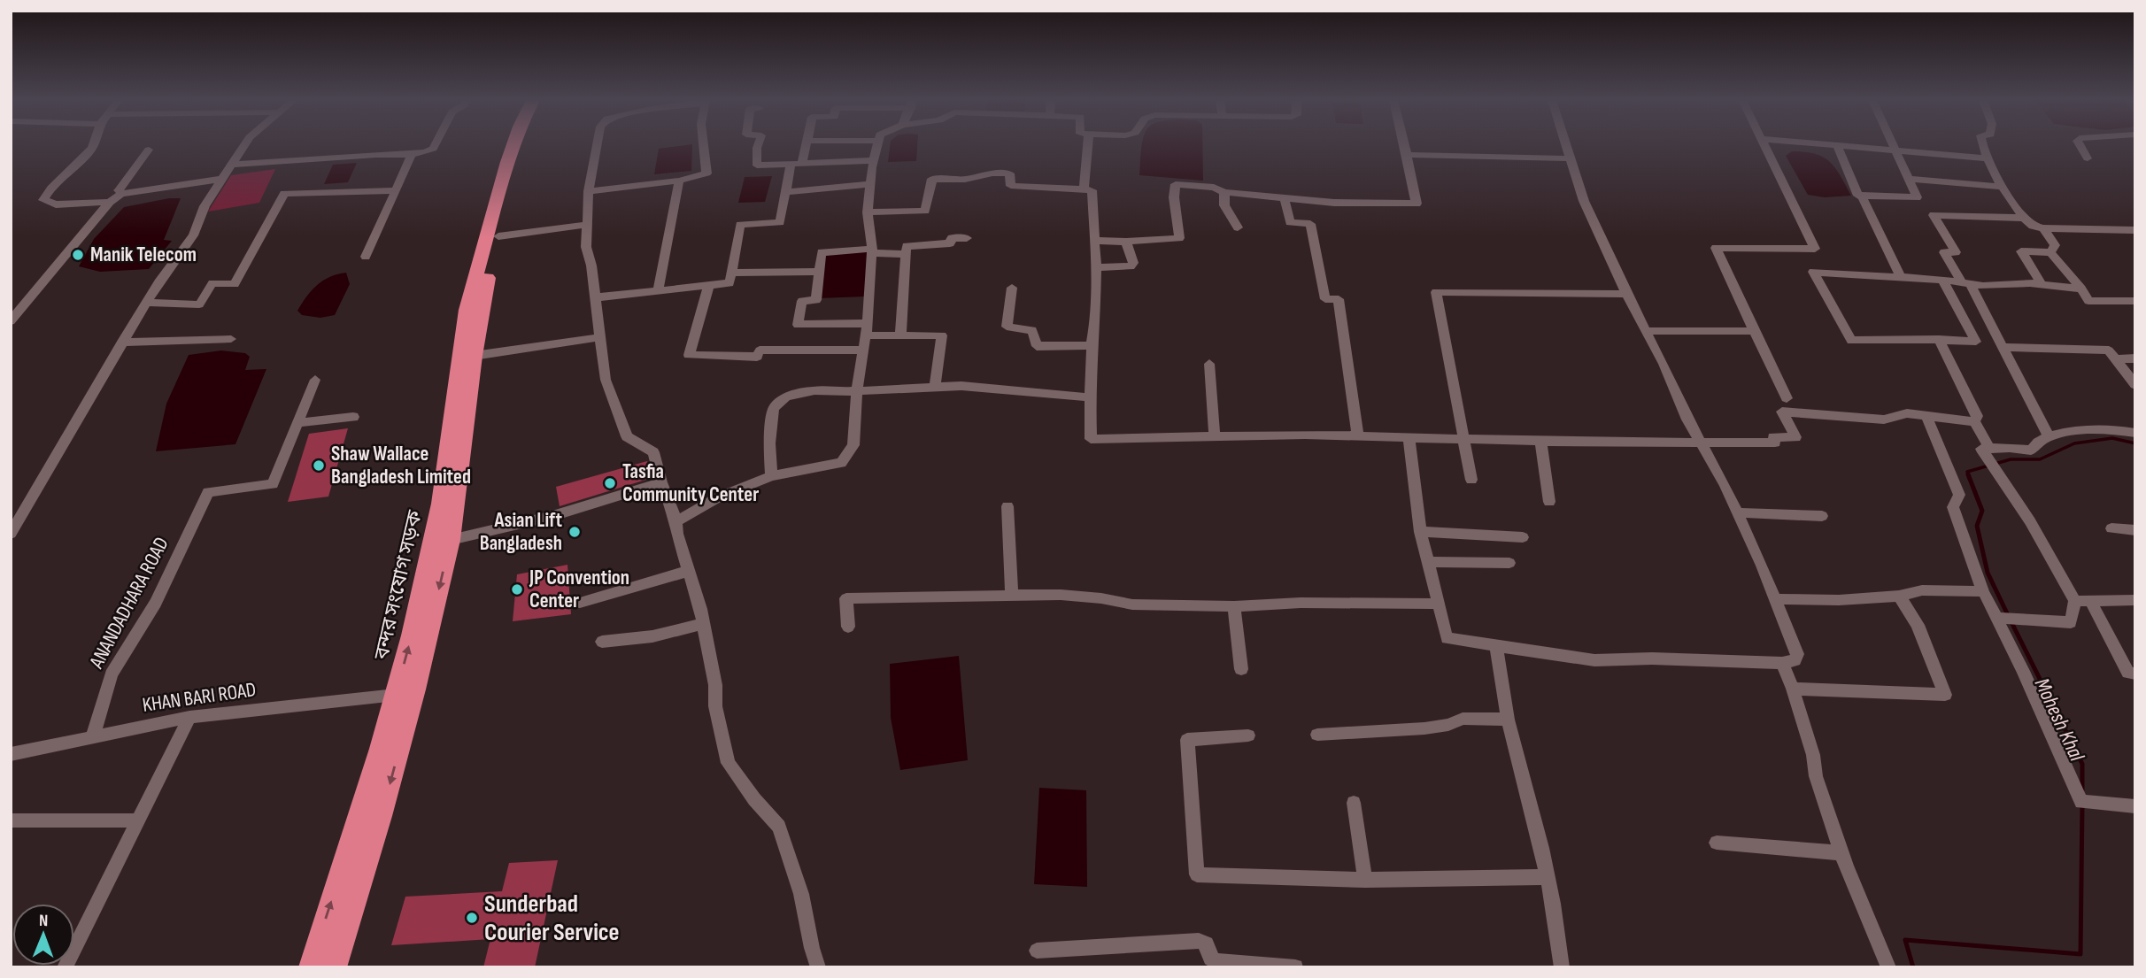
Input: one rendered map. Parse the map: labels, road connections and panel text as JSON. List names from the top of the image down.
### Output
{
  "streets": {
    "highway": ["বন্দর সংযোগ সড়ক"],
    "street": ["ANANDADHARA ROAD", "KHAN BARI ROAD"]
  },
  "crossings": [
    ["বন্দর সংযোগ সড়ক", "KHAN BARI ROAD"],
    ["ANANDADHARA ROAD", "KHAN BARI ROAD"]
  ],
  "water": ["Mohesh Khal"],
  "places": [
    "Manik Telecom",
    "Shaw Wallace Bangladesh Limited",
    "Tasfia Community Center",
    "Asian Lift Bangladesh",
    "JP Convention Center",
    "Sunderbad Courier Service"
  ],
  "north": "top"
}
